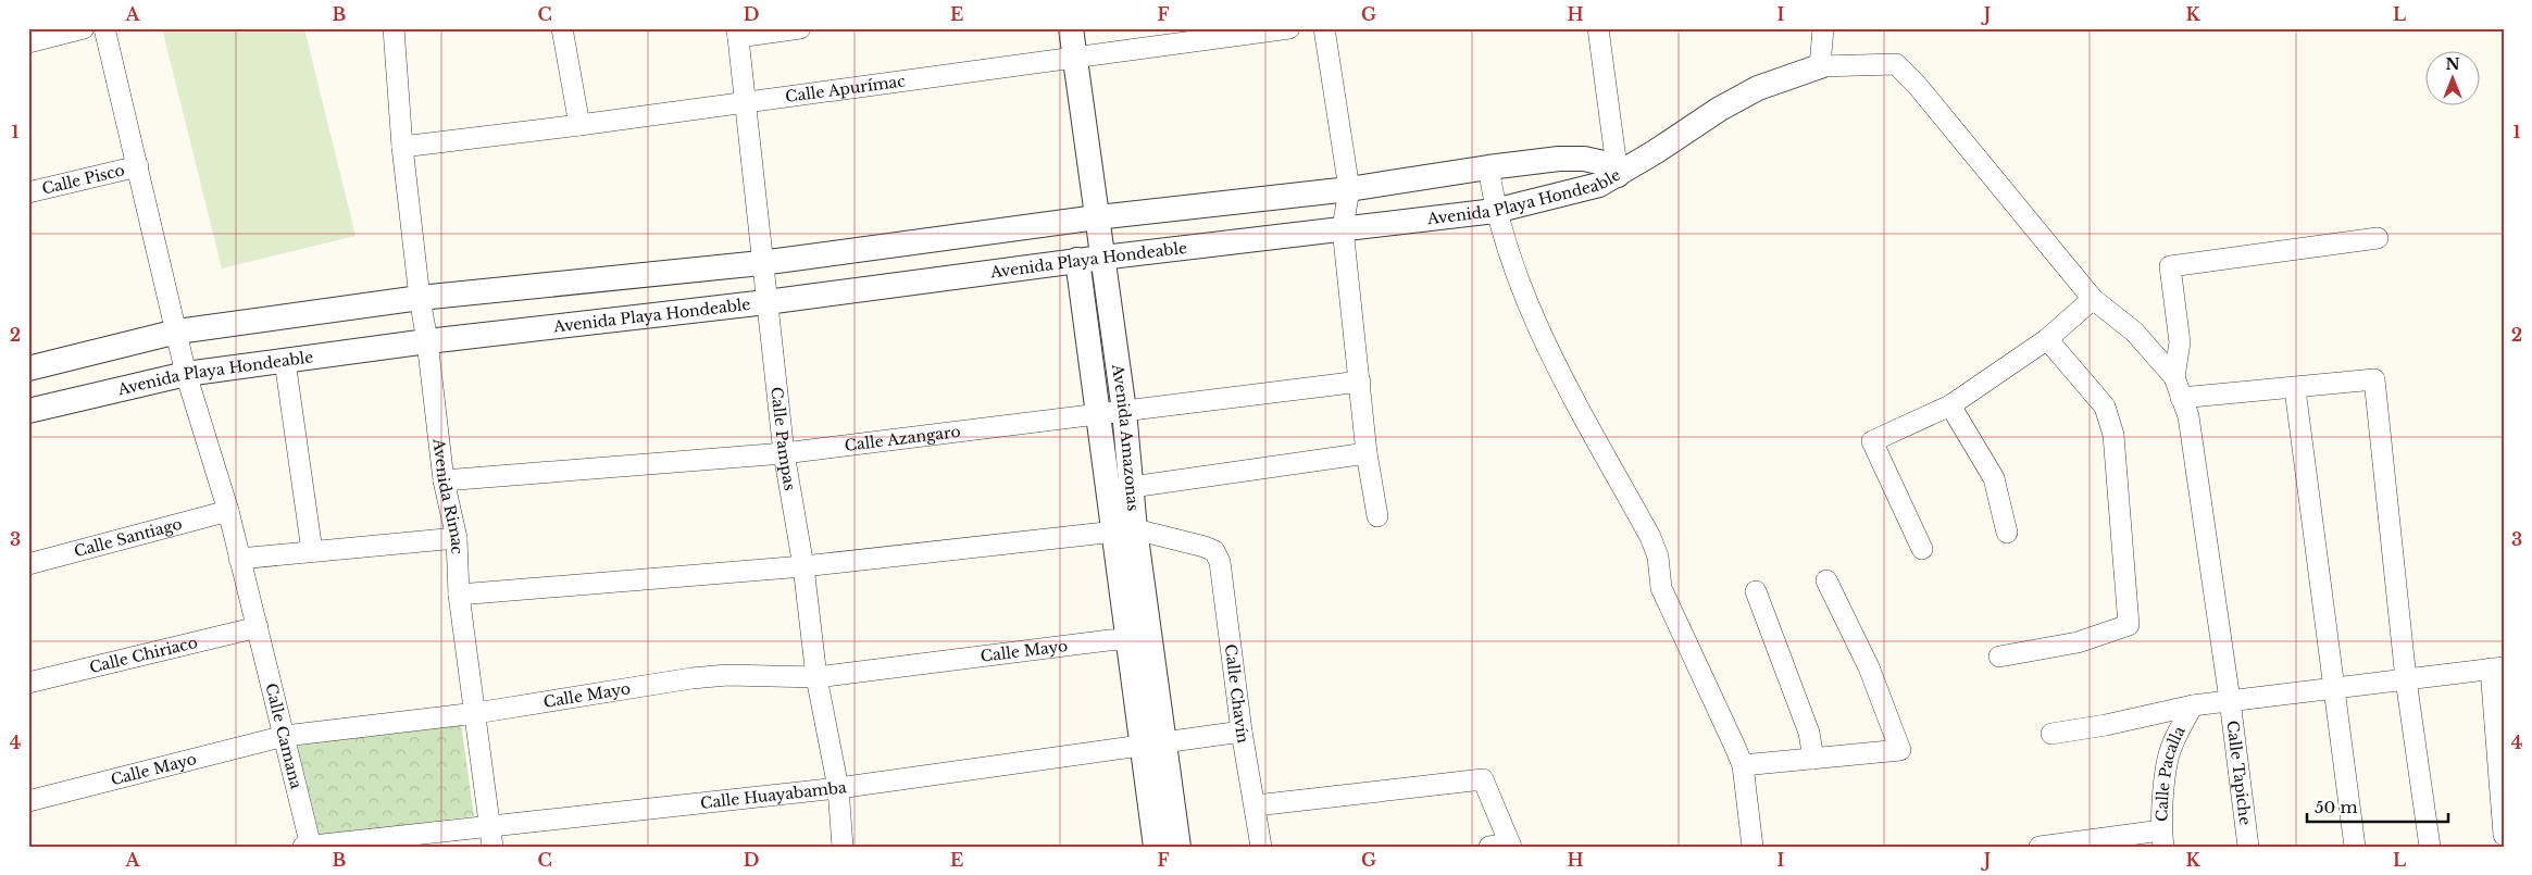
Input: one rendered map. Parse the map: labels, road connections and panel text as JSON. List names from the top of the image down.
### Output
{
  "streets": {
    "street": [
      "Calle Apurímac",
      "Calle Pisco",
      "Avenida Playa Hondeable",
      "Avenida Amazonas",
      "Calle Pampas",
      "Calle Azangaro",
      "Avenida Rimac",
      "Calle Santiago",
      "Calle Mayo",
      "Calle Chiriaco",
      "Calle Chavín",
      "Calle Camana",
      "Calle Tapiche",
      "Calle Pacalla",
      "Calle Huayabamba"
    ]
  },
  "crossings": [
    ["Calle Apurímac", "Avenida Amazonas"],
    ["Calle Apurímac", "Calle Pampas"],
    ["Calle Apurímac", "Avenida Rimac"],
    ["Calle Pisco", "Calle Camana"],
    ["Avenida Playa Hondeable", "Avenida Amazonas"],
    ["Avenida Playa Hondeable", "Calle Pampas"],
    ["Avenida Playa Hondeable", "Avenida Rimac"],
    ["Avenida Playa Hondeable", "Calle Camana"],
    ["Avenida Amazonas", "Calle Azangaro"],
    ["Avenida Amazonas", "Calle Mayo"],
    ["Avenida Amazonas", "Calle Chavín"],
    ["Avenida Amazonas", "Calle Huayabamba"],
    ["Calle Pampas", "Calle Azangaro"],
    ["Calle Pampas", "Calle Mayo"],
    ["Calle Pampas", "Calle Huayabamba"],
    ["Calle Azangaro", "Avenida Rimac"],
    ["Avenida Rimac", "Calle Mayo"],
    ["Avenida Rimac", "Calle Huayabamba"],
    ["Calle Santiago", "Calle Camana"],
    ["Calle Mayo", "Calle Camana"],
    ["Calle Chiriaco", "Calle Camana"],
    ["Calle Chavín", "Calle Huayabamba"],
    ["Calle Camana", "Calle Huayabamba"]
  ],
  "scale_bar": "50 m",
  "north": "top",
  "grid": {
    "columns": [
      "A",
      "B",
      "C",
      "D",
      "E",
      "F",
      "G",
      "H",
      "I",
      "J",
      "K",
      "L"
    ],
    "rows": [
      "1",
      "2",
      "3",
      "4"
    ]
  }
}
